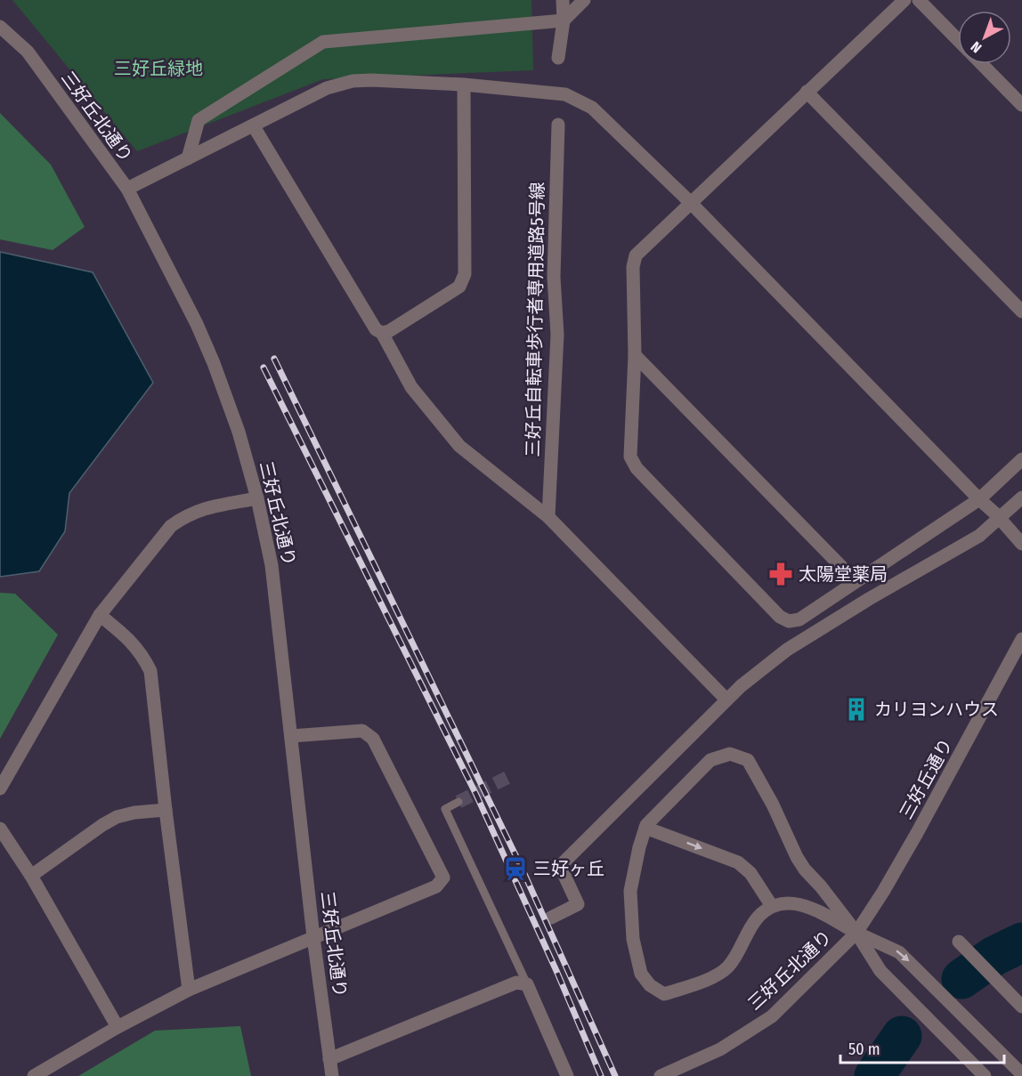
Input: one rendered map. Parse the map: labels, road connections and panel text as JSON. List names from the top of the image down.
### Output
{
  "streets": {
    "street": ["三好丘北通り", "三好丘自転車歩行者専用道路5号線", "三好丘通り"]
  },
  "crossings": [
    ["三好丘北通り", "三好丘通り"]
  ],
  "parks": ["三好丘緑地"],
  "places": {
    "pharmacy": ["太陽堂薬局"],
    "building": ["カリヨンハウス"],
    "station": ["三好ヶ丘"]
  },
  "scale_bar": "50 m",
  "north": "bottom left"
}
